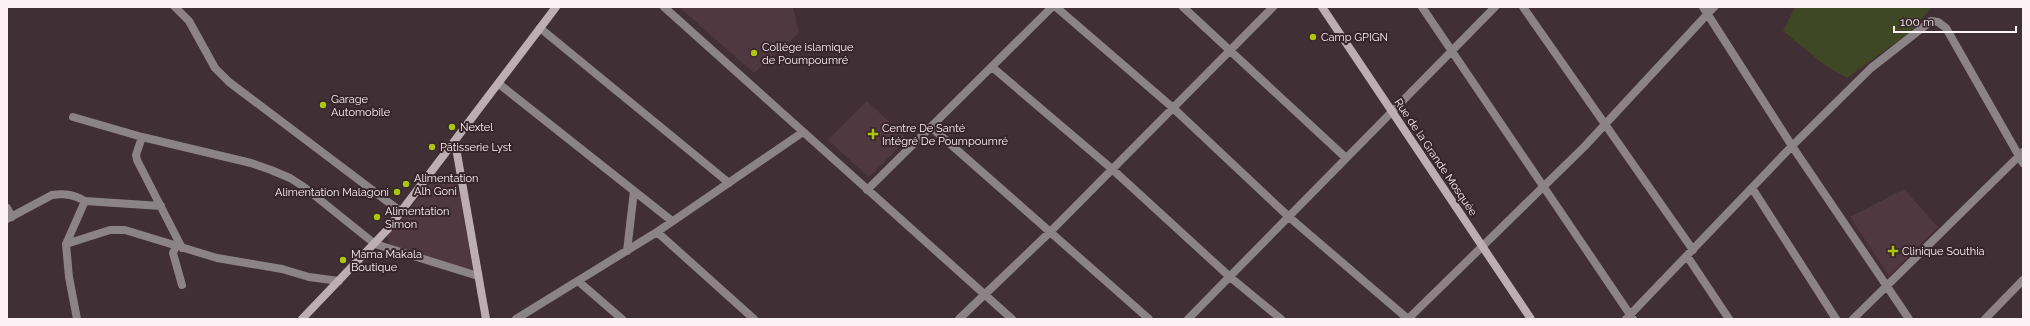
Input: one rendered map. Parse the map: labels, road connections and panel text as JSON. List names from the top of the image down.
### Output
{
  "streets": {
    "street": ["Rue de la Grande Mosquée"]
  },
  "places": {
    "other": [
      "Camp GPIGN",
      "Collège islamique de Poumpoumré",
      "Garage Automobile",
      "Nextel",
      "Pâtisserie Lyst",
      "Alimentation Alh Goni",
      "Alimentation Malagoni",
      "Alimentation Simon",
      "Mama Makala Boutique"
    ],
    "health": ["Centre De Santé Intégré De Poumpoumré", "Clinique Southia"]
  },
  "scale_bar": "100 m"
}
